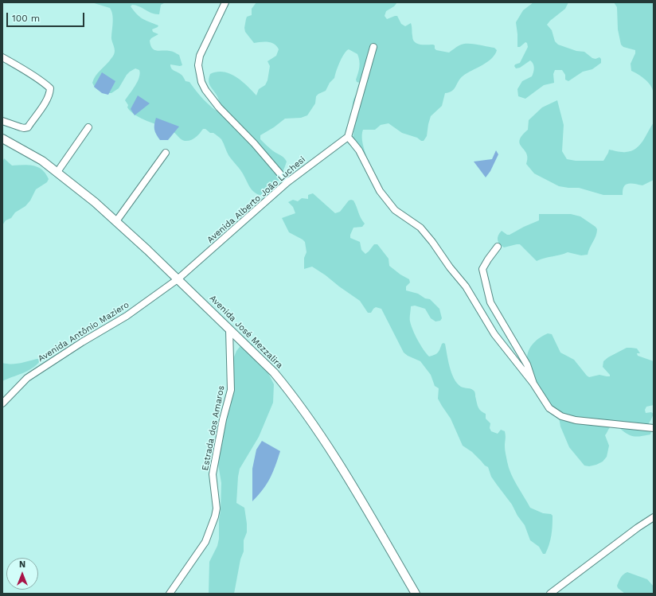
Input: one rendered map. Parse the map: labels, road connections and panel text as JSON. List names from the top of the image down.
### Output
{
  "streets": {
    "main road": ["Avenida José Mezzalira"],
    "street": ["Avenida Alberto João Luchesi", "Avenida Antônio Maziero", "Estrada dos Amaros"]
  },
  "crossings": [
    ["Avenida Alberto João Luchesi", "Avenida Antônio Maziero"],
    ["Avenida Alberto João Luchesi", "Avenida José Mezzalira"],
    ["Avenida Antônio Maziero", "Avenida José Mezzalira"],
    ["Avenida José Mezzalira", "Estrada dos Amaros"]
  ],
  "scale_bar": "100 m",
  "north": "top"
}
